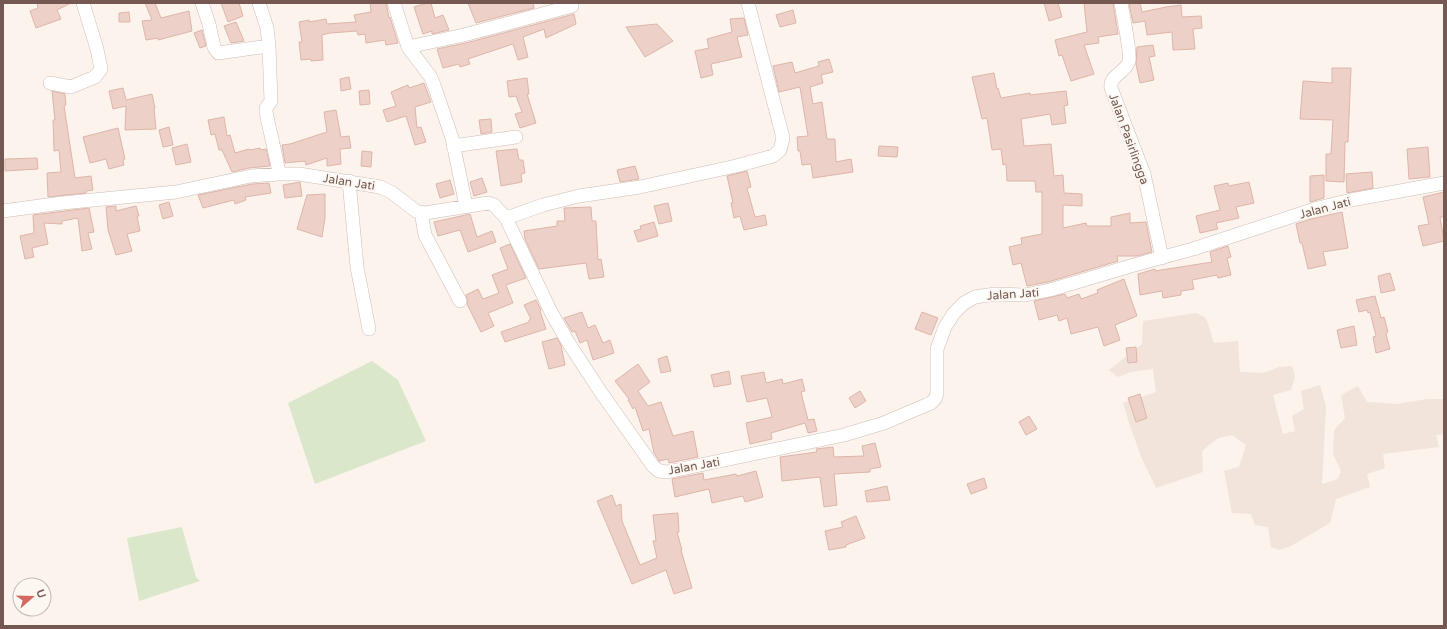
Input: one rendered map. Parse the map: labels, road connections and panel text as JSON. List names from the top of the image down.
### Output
{
  "streets": {
    "street": ["Jalan Pasirlingga", "Jalan Jati"]
  },
  "crossings": [
    ["Jalan Pasirlingga", "Jalan Jati"]
  ],
  "north": "right"
}
